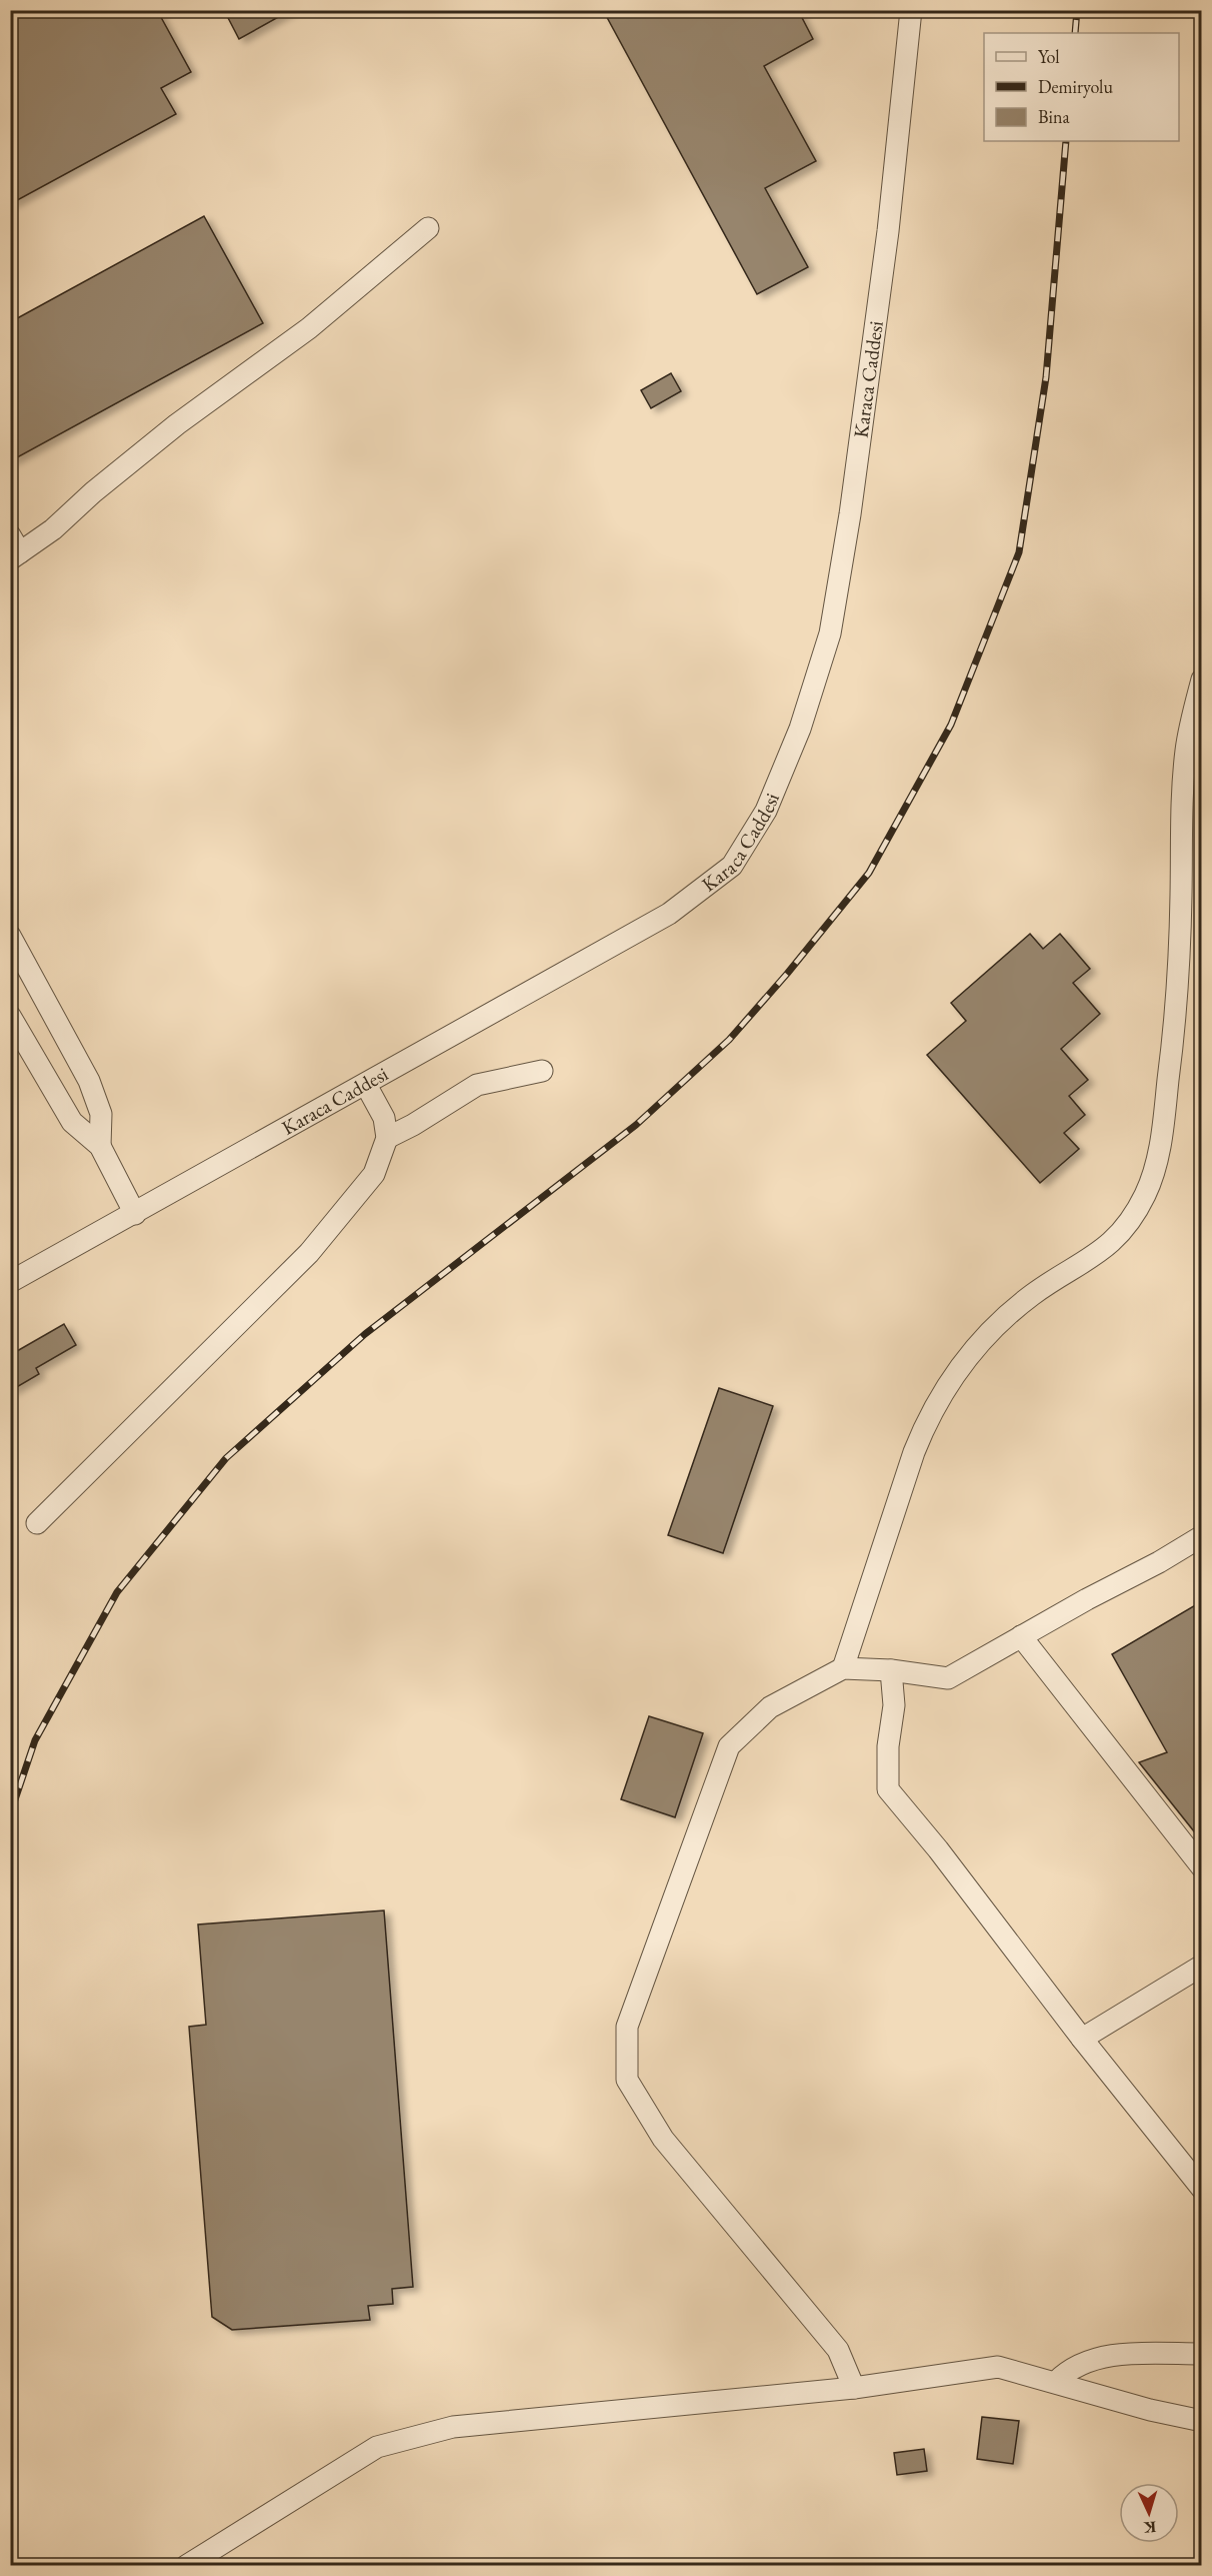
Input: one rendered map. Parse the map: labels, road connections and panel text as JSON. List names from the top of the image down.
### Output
{
  "streets": {
    "street": ["Karaca Caddesi"]
  },
  "legend": ["Yol", "Demiryolu", "Bina"],
  "north": "bottom"
}
